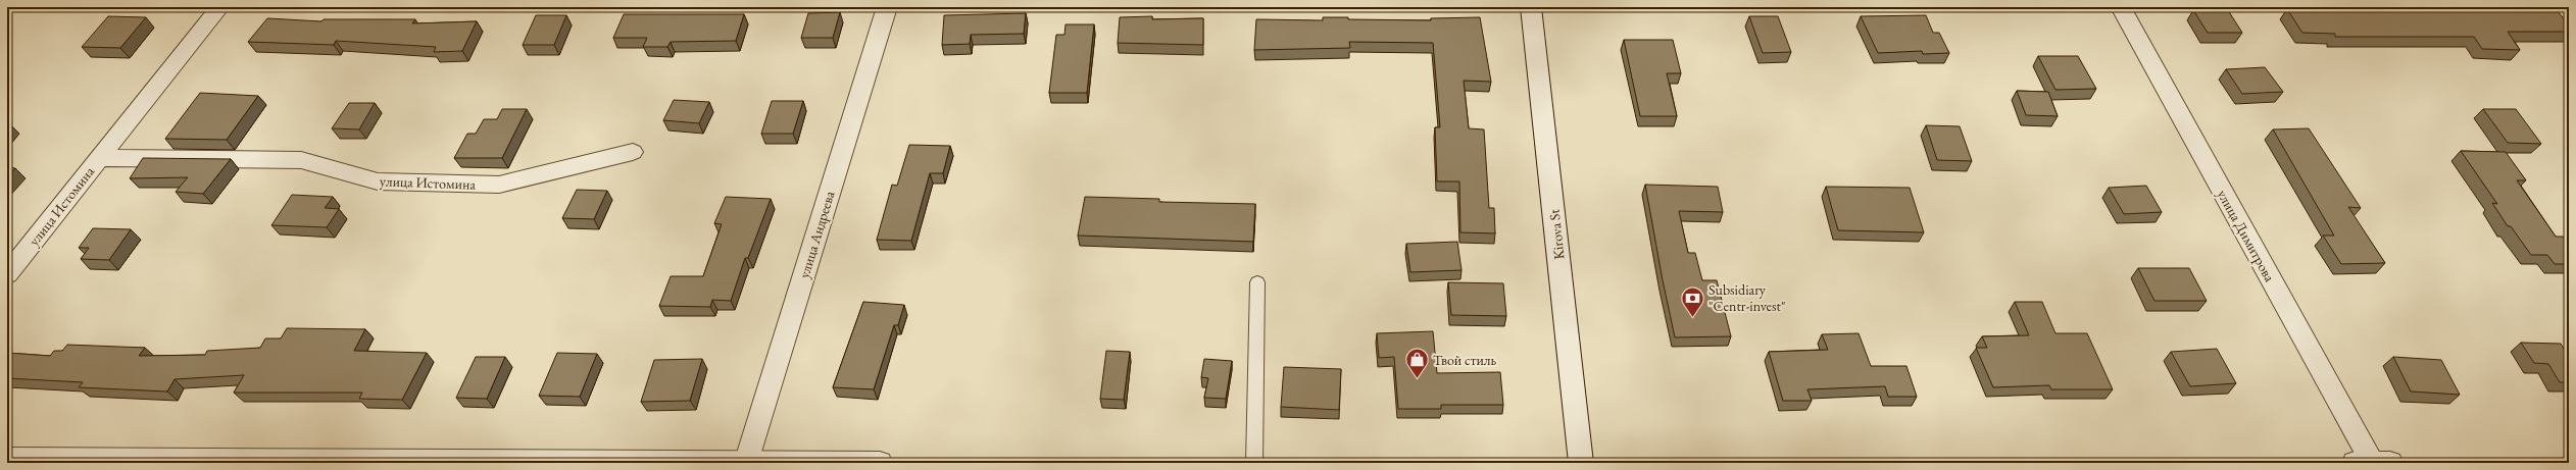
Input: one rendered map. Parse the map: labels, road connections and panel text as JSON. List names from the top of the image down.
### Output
{
  "streets": {
    "street": [
      "улица Истомина",
      "улица Андреева",
      "Kirova St",
      "улица Димитрова"
    ]
  },
  "places": {
    "bank": ["Subsidiary \"Centr-invest\""],
    "shop": ["Твой стиль"]
  }
}
